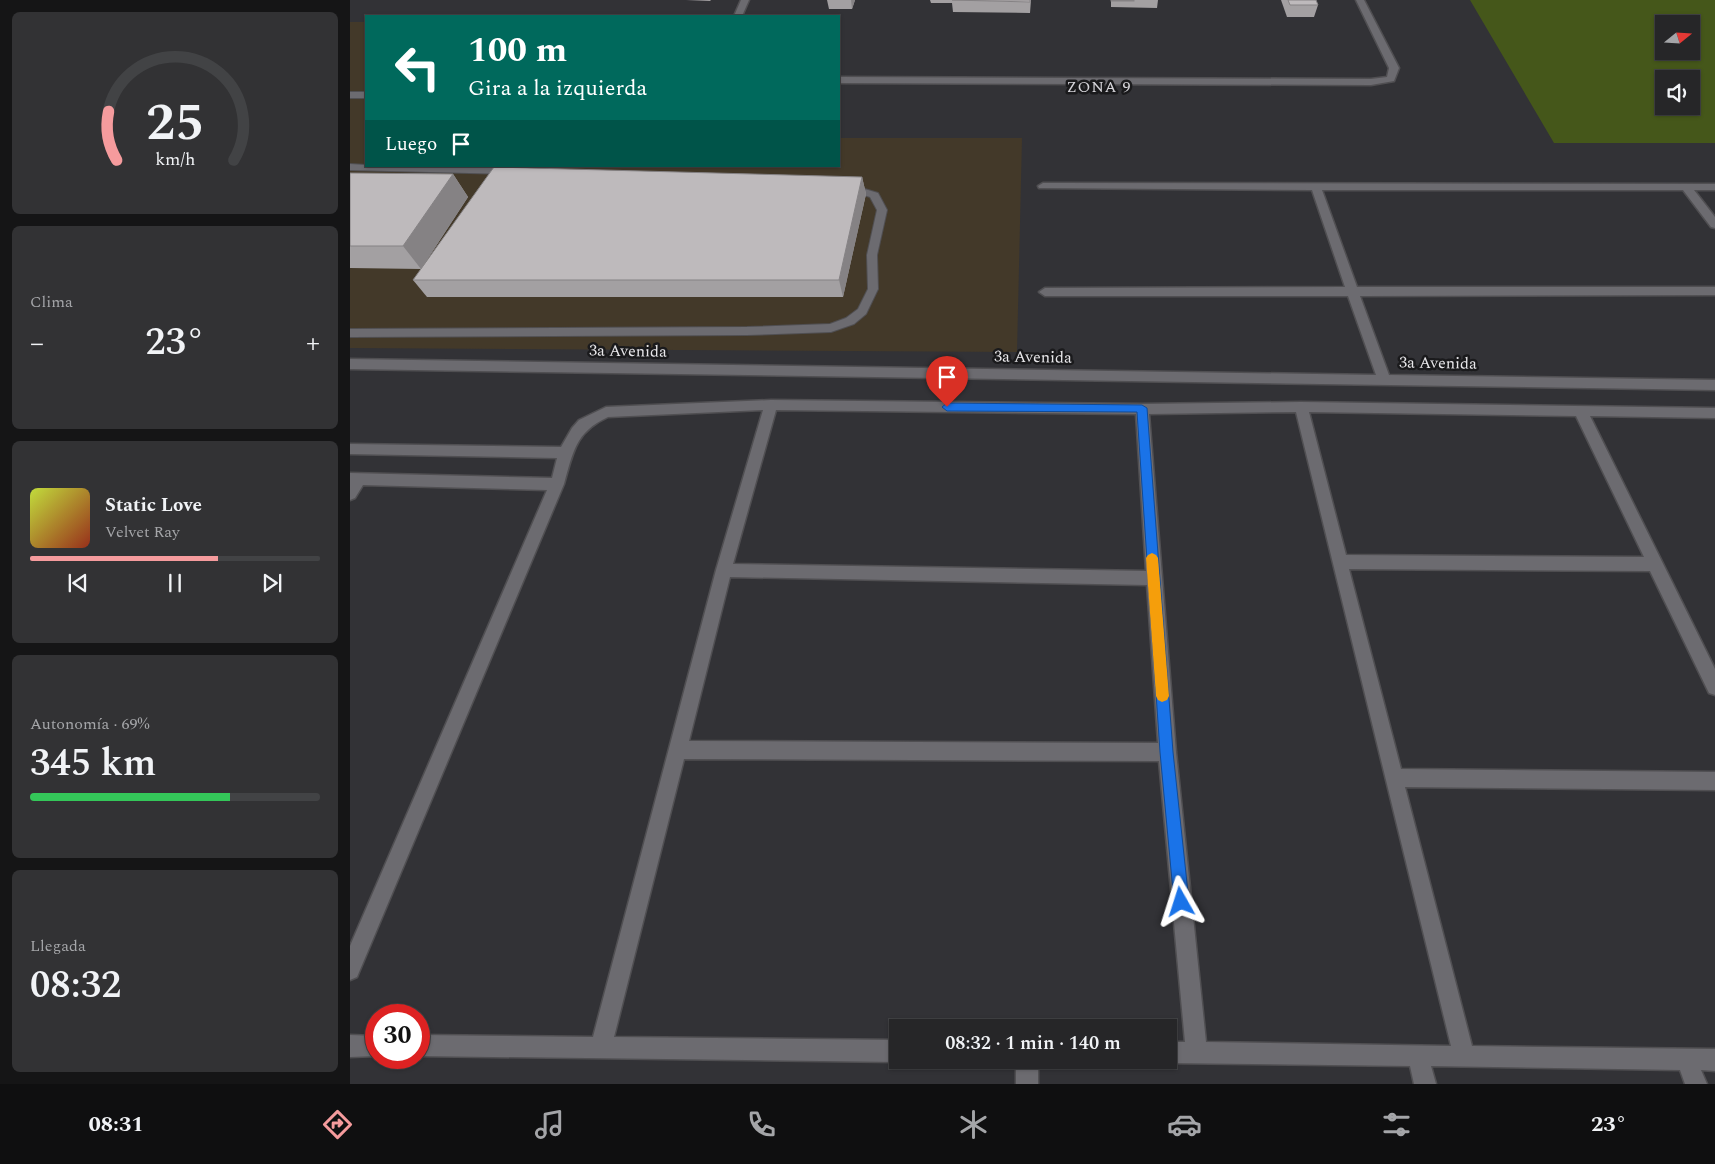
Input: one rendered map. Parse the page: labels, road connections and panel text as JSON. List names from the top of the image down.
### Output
{
  "streets": {
    "street": ["3a Avenida"]
  },
  "districts": ["ZONA 9"],
  "north": "right",
  "page": {
    "turn": ["100 m", "Gira a la izquierda"],
    "then": "Luego",
    "tile": [
      "Clima",
      ["Autonomía · 69%", "345 km"],
      ["Llegada", "08:32"]
    ],
    "heat": ["−", "23°", "+"],
    "song": ["Static Love", "Velvet Ray"],
    "limit": "30",
    "trip": "08:32 · 1 min · 140 m",
    "tabs": ["08:31", "23°"],
    "gauge": ["25", "km/h"]
  }
}
